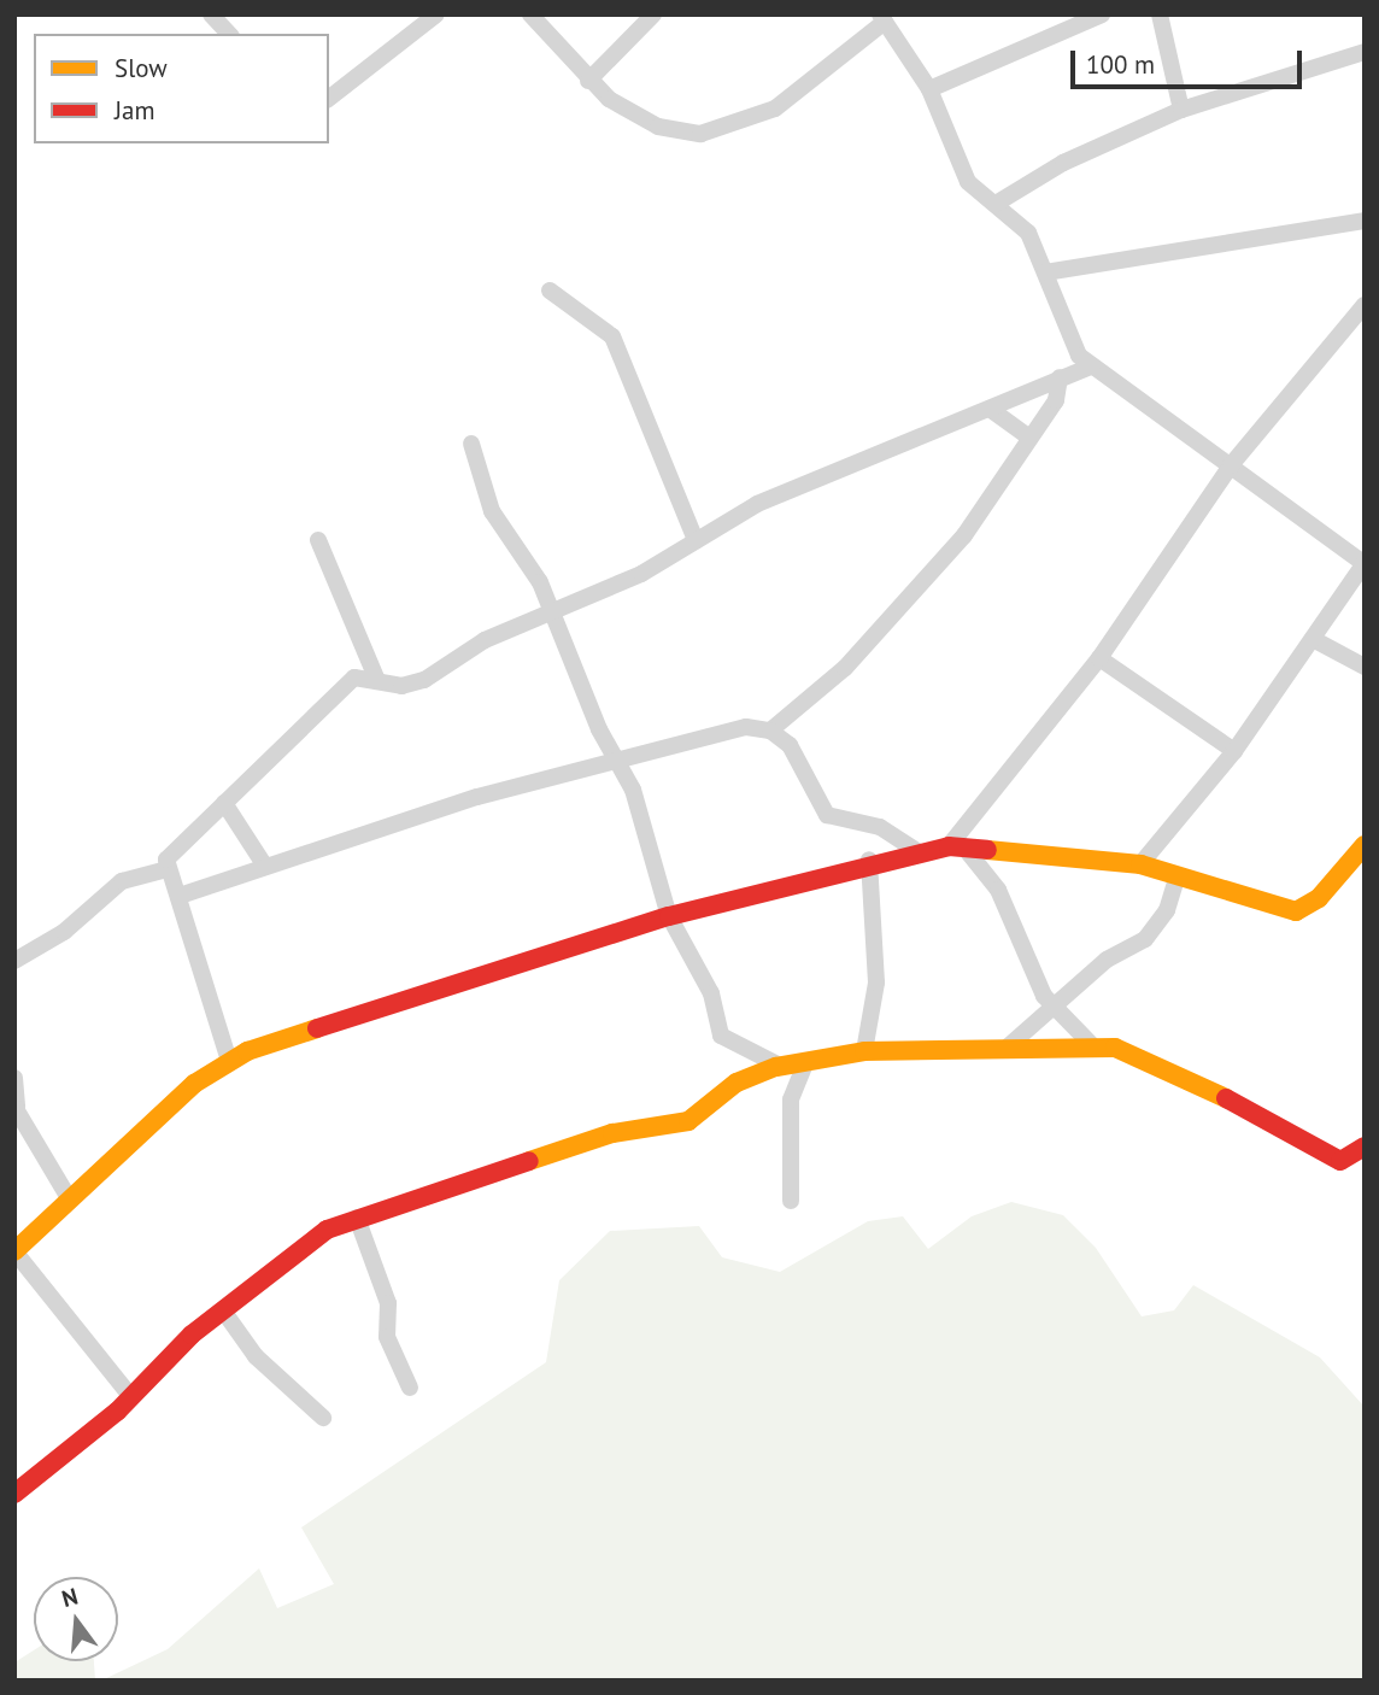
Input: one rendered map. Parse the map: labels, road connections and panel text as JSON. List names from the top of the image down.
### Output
{
  "legend": ["Slow", "Jam"],
  "scale_bar": "100 m",
  "north": "top"
}
